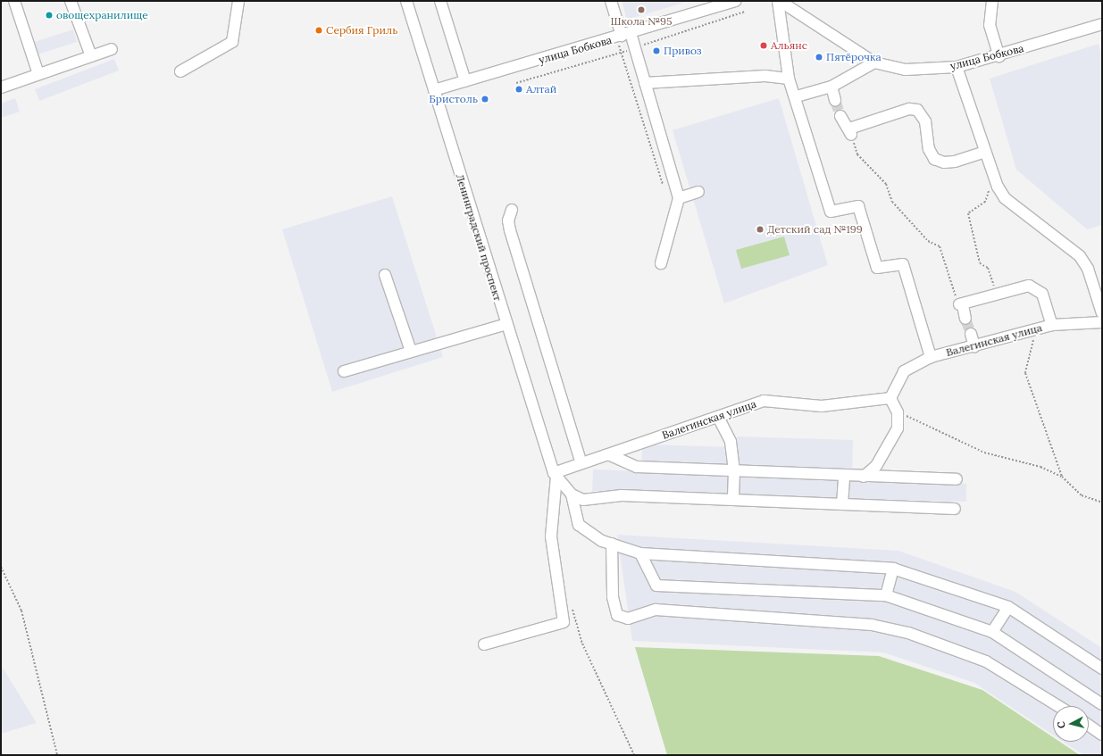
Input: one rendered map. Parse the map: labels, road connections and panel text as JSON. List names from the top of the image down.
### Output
{
  "streets": {
    "street": ["улица Бобкова", "Ленинградский проспект", "Валегинская улица"]
  },
  "crossings": [
    ["улица Бобкова", "Ленинградский проспект"],
    ["Ленинградский проспект", "Валегинская улица"]
  ],
  "places": [
    "Школа №95",
    "овощехранилище",
    "Сербия Гриль",
    "Альянс",
    "Привоз",
    "Пятёрочка",
    "Алтай",
    "Бристоль",
    "Детский сад №199"
  ],
  "north": "left"
}
